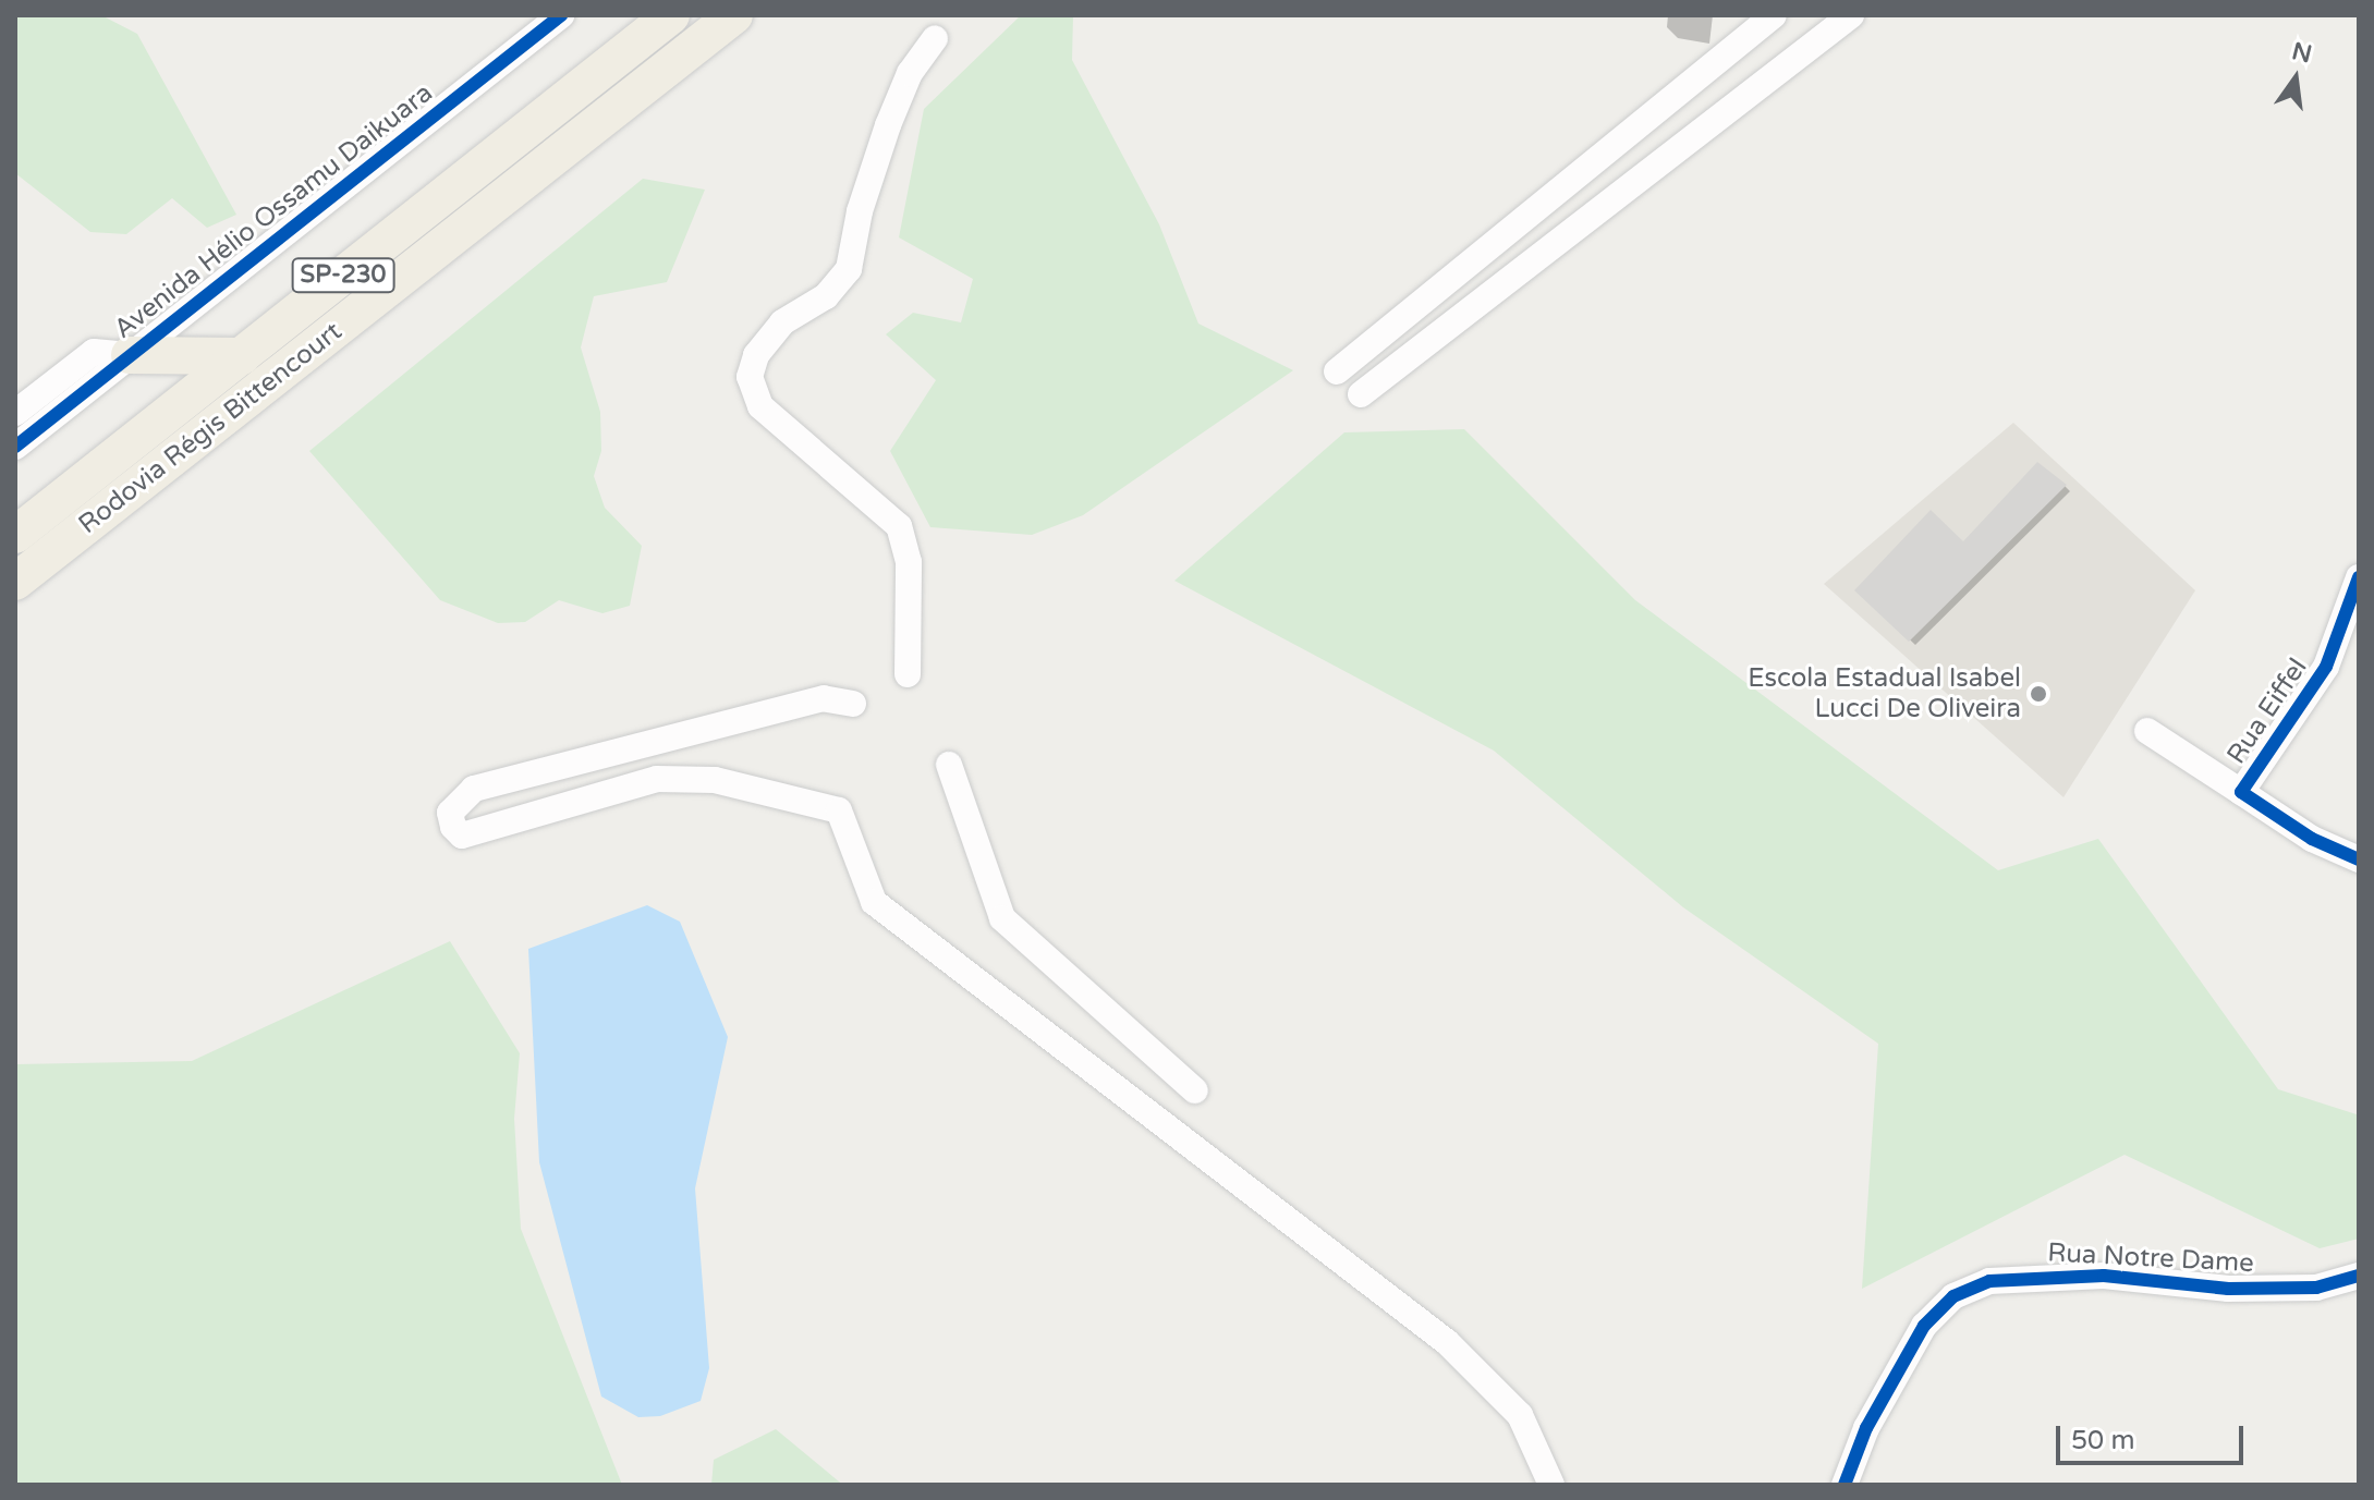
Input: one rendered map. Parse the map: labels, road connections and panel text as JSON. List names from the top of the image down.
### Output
{
  "streets": {
    "highway": ["SP-230", "Rodovia Régis Bittencourt"],
    "street": ["Avenida Hélio Ossamu Daikuara", "Rua Eiffel", "Rua Notre Dame"]
  },
  "places": ["Escola Estadual Isabel Lucci De Oliveira"],
  "scale_bar": "50 m",
  "north": "top"
}
